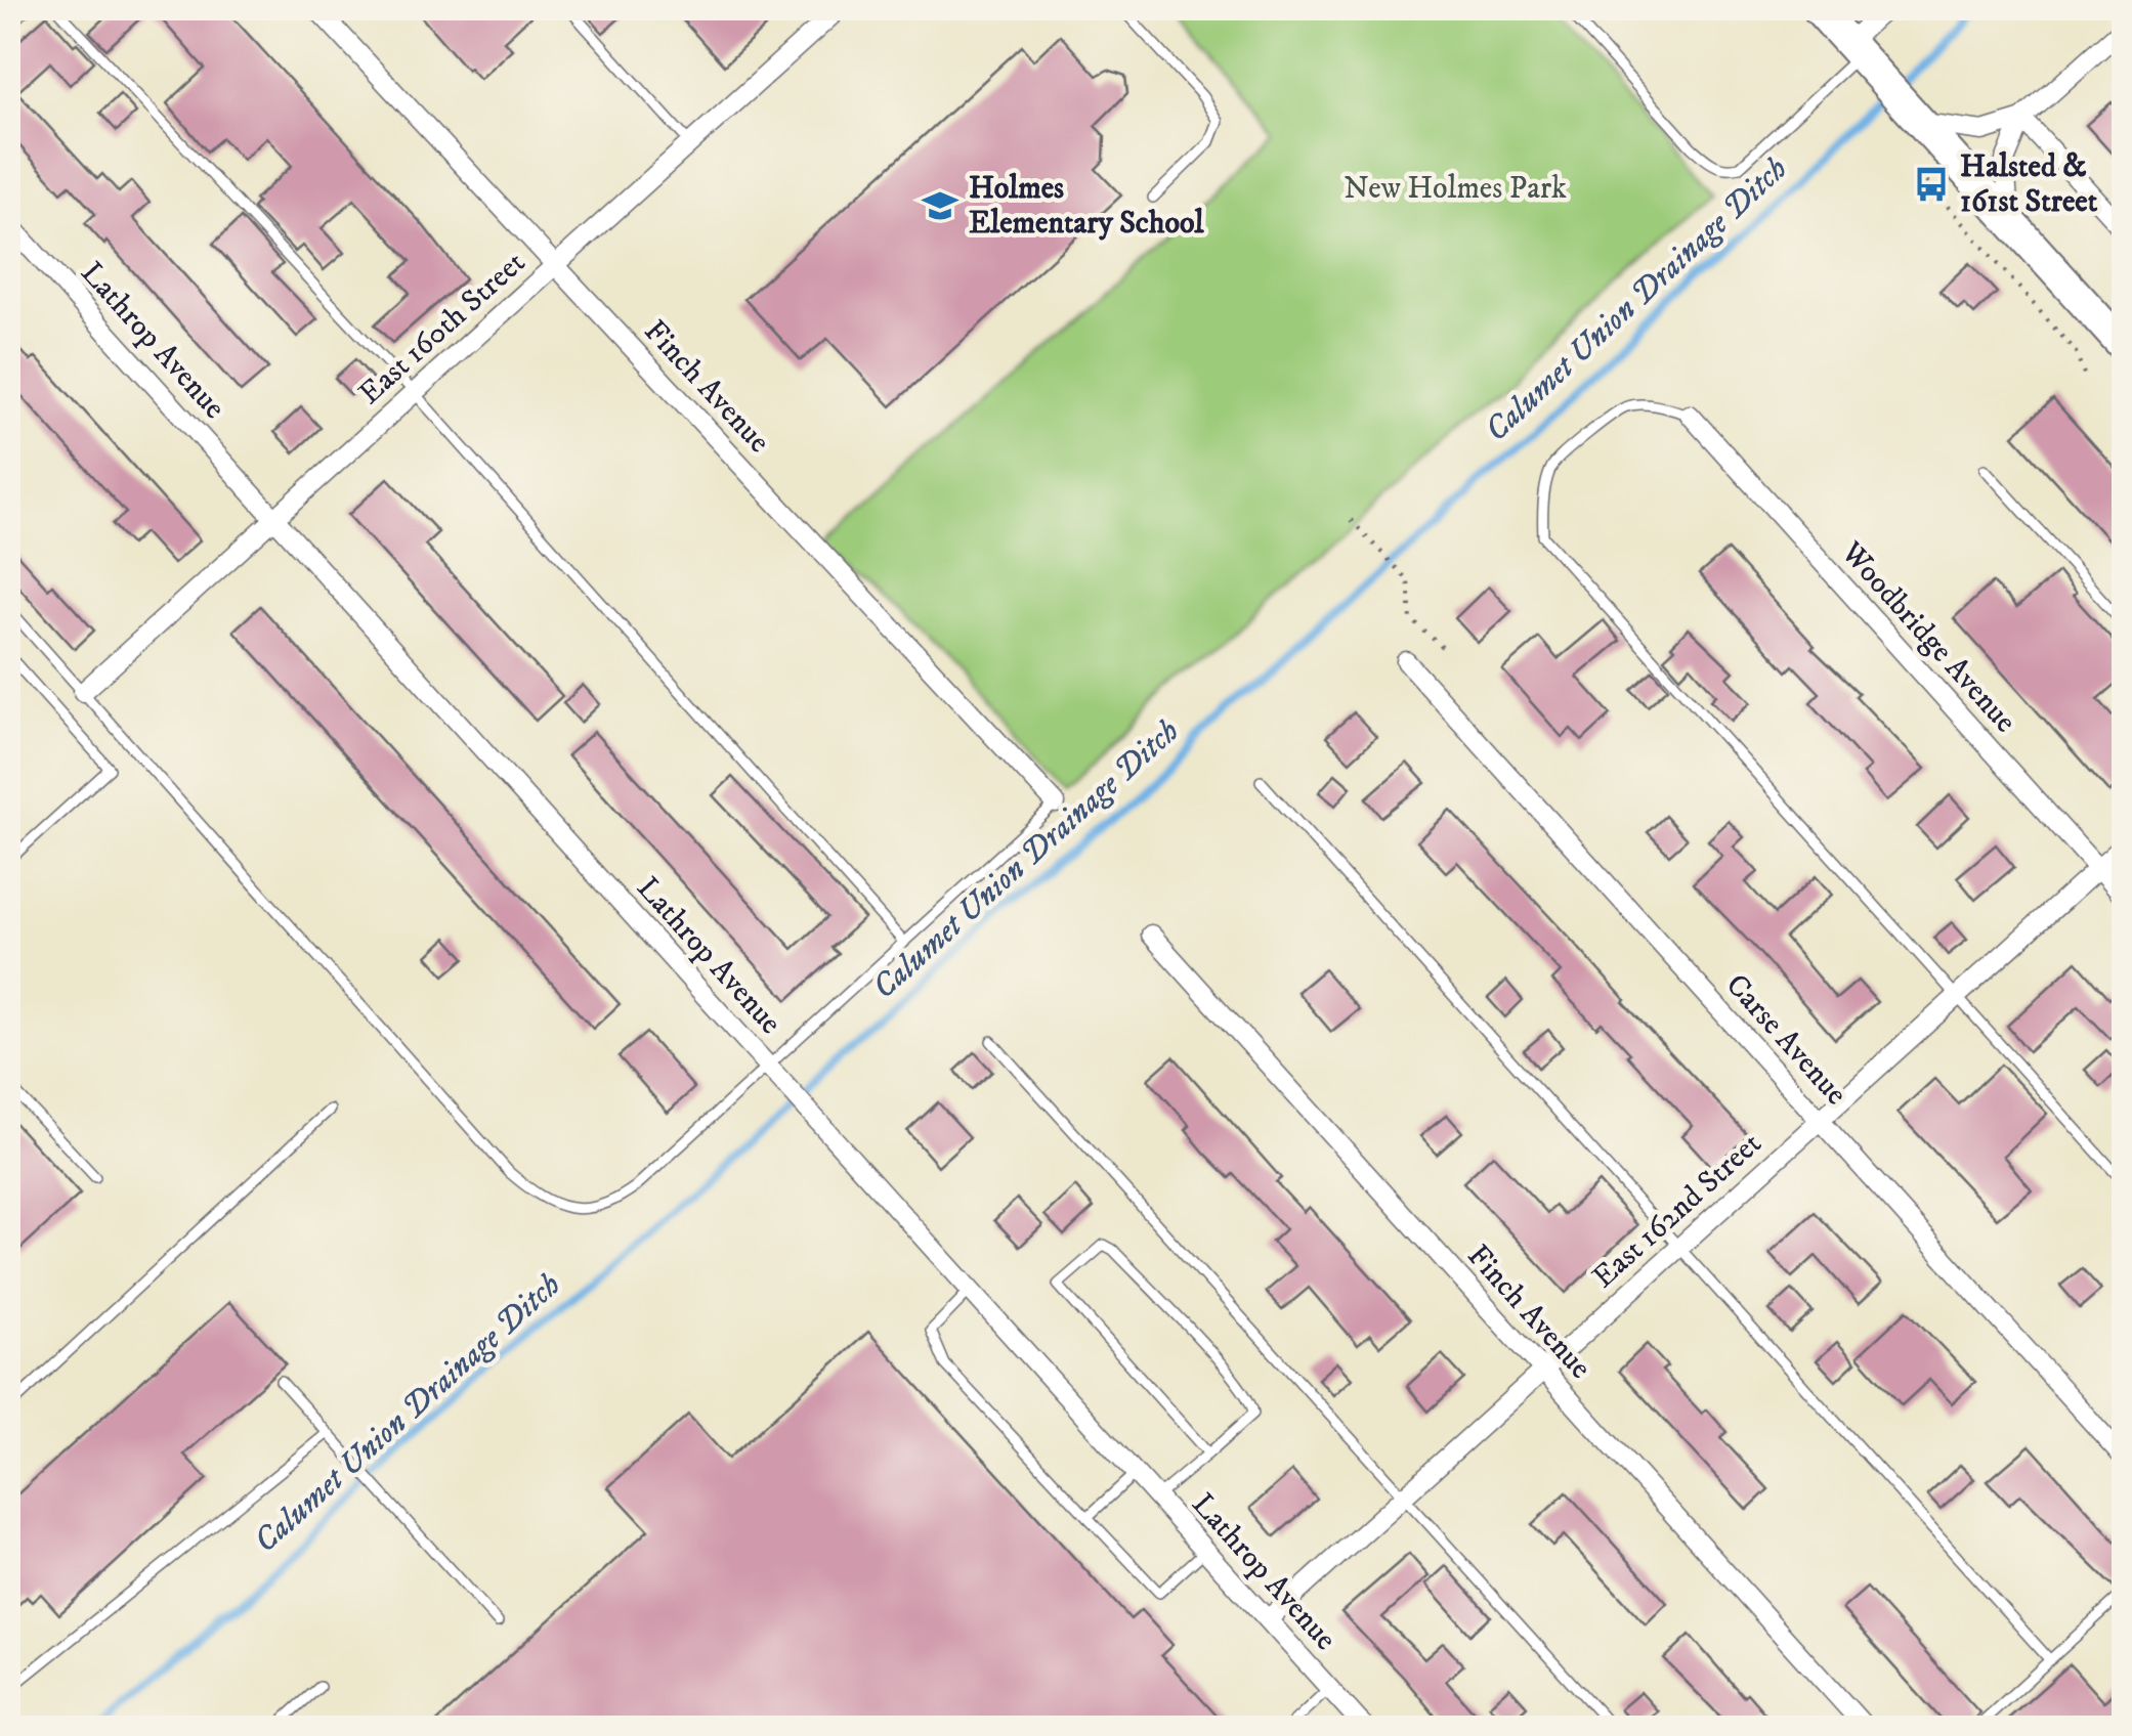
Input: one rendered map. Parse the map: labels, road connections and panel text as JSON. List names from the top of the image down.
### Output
{
  "streets": {
    "street": [
      "East 160th Street",
      "Lathrop Avenue",
      "Finch Avenue",
      "Woodbridge Avenue",
      "Carse Avenue",
      "East 162nd Street"
    ]
  },
  "crossings": [
    ["East 160th Street", "Lathrop Avenue"],
    ["East 160th Street", "Finch Avenue"],
    ["Lathrop Avenue", "East 162nd Street"],
    ["Finch Avenue", "East 162nd Street"],
    ["Woodbridge Avenue", "East 162nd Street"],
    ["Carse Avenue", "East 162nd Street"]
  ],
  "water": ["Calumet Union Drainage Ditch"],
  "parks": ["New Holmes Park"],
  "places": {
    "bus stop": ["Halsted & 161st Street"],
    "school or university": ["Holmes Elementary School"]
  }
}
